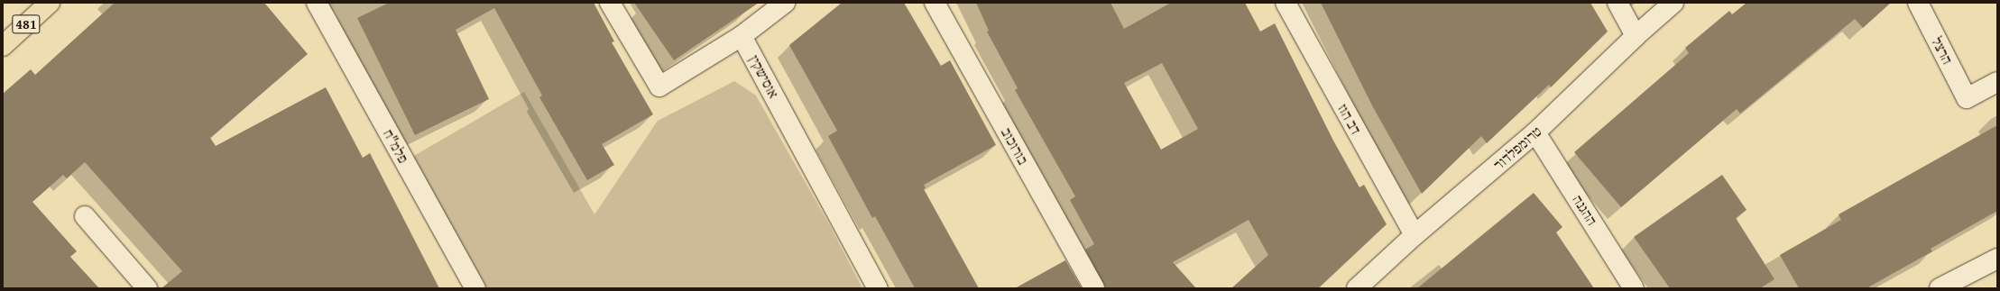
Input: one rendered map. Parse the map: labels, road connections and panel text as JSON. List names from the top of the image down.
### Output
{
  "streets": {
    "main road": ["481"],
    "street": [
      "הרצל",
      "אוסישקין",
      "דב הוז",
      "פלמ\"ח",
      "בורוכוב",
      "טרומפלדור",
      "ההגנה"
    ]
  },
  "crossings": [
    ["דב הוז", "טרומפלדור"],
    ["טרומפלדור", "ההגנה"]
  ]
}
